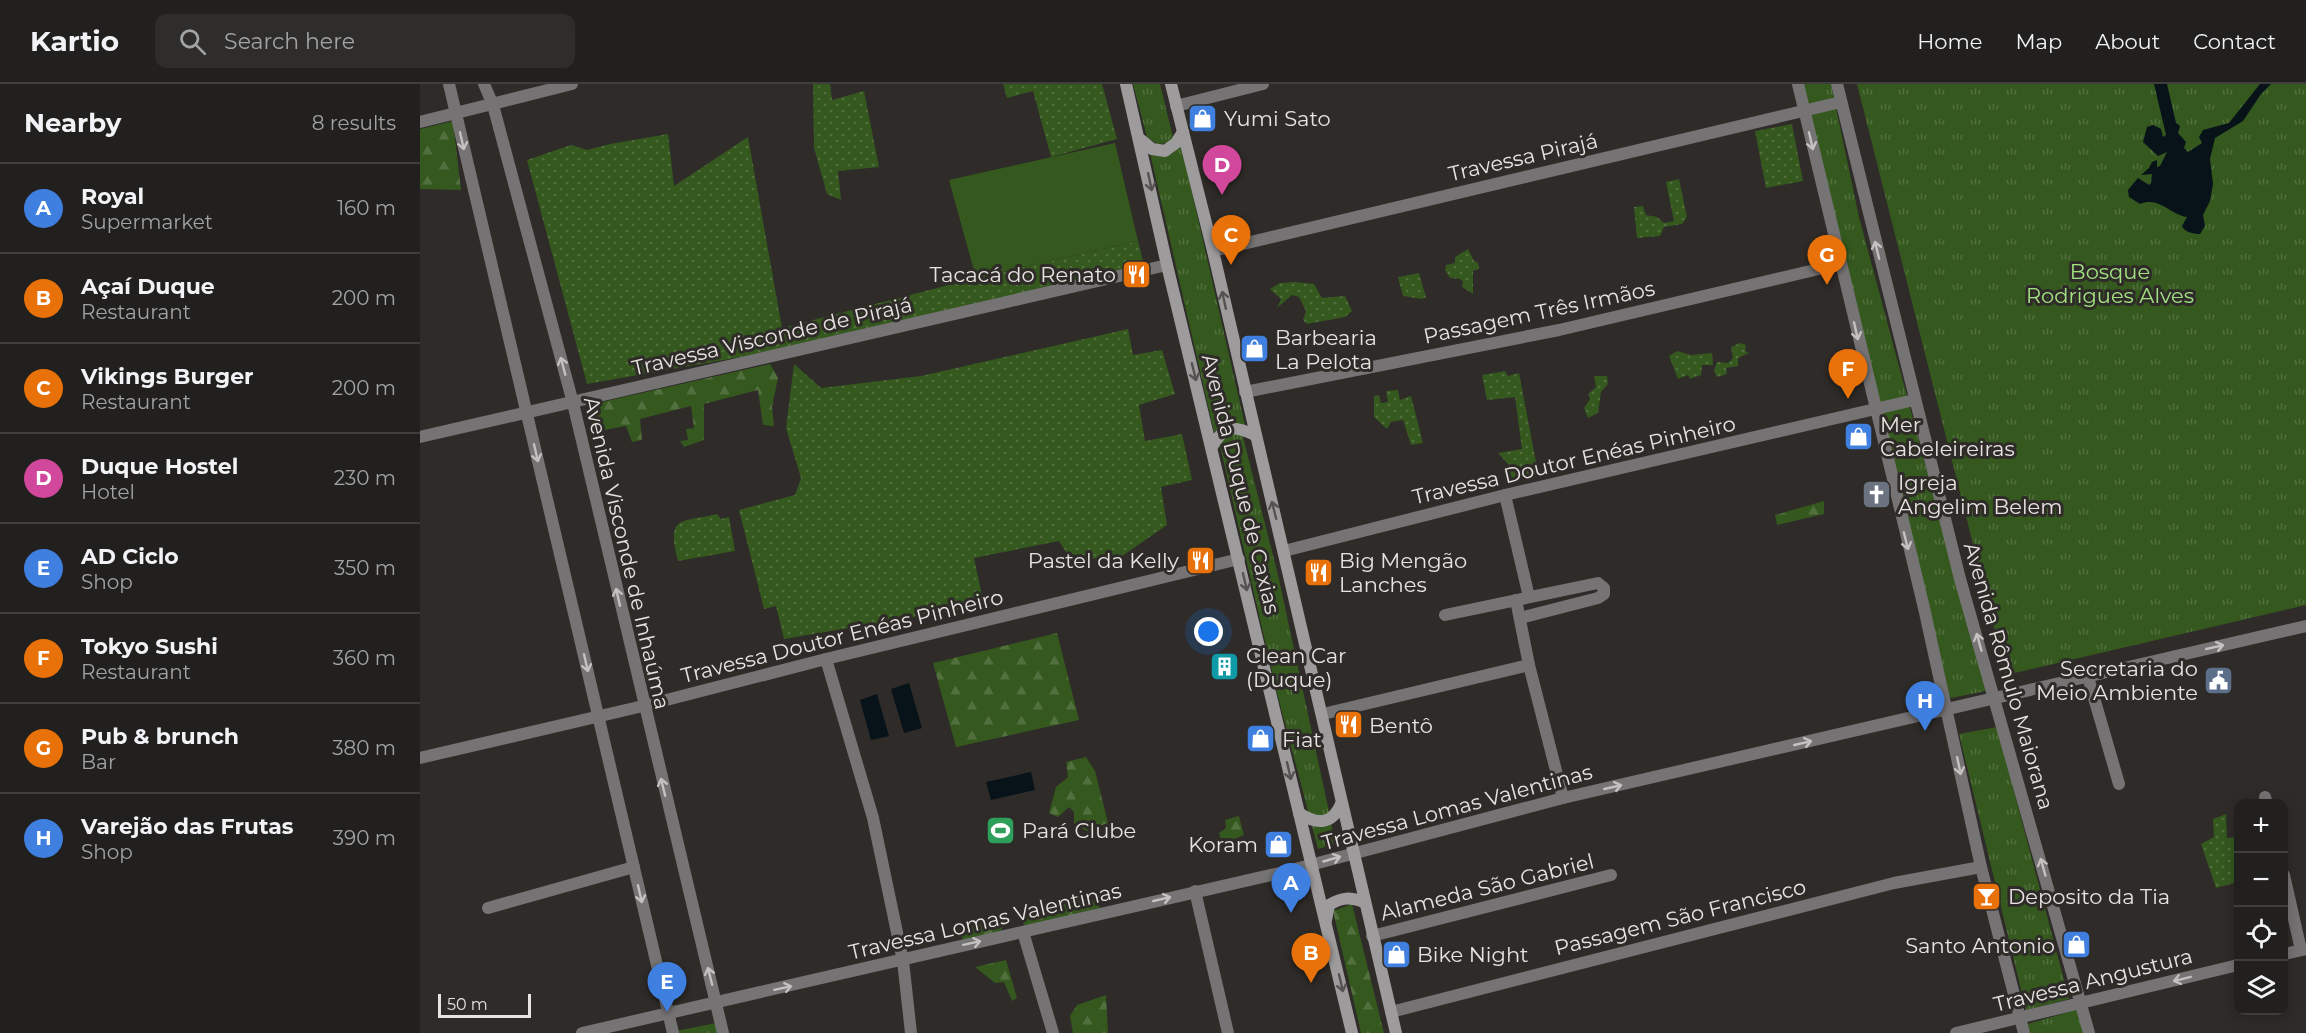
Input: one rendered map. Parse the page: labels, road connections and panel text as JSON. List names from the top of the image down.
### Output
{
  "streets": {
    "main road": ["Avenida Duque de Caxias"],
    "street": [
      "Travessa Pirajá",
      "Passagem Três Irmãos",
      "Travessa Visconde de Pirajá",
      "Travessa Doutor Enéas Pinheiro",
      "Avenida Visconde de Inhaúma",
      "Avenida Rômulo Maiorana",
      "Travessa Lomas Valentinas",
      "Alameda São Gabriel",
      "Passagem São Francisco",
      "Travessa Angustura"
    ]
  },
  "crossings": [
    ["Travessa Pirajá", "Avenida Duque de Caxias"],
    ["Travessa Pirajá", "Avenida Rômulo Maiorana"],
    ["Passagem Três Irmãos", "Avenida Duque de Caxias"],
    ["Travessa Visconde de Pirajá", "Avenida Duque de Caxias"],
    ["Travessa Visconde de Pirajá", "Avenida Visconde de Inhaúma"],
    ["Travessa Doutor Enéas Pinheiro", "Avenida Duque de Caxias"],
    ["Travessa Doutor Enéas Pinheiro", "Avenida Visconde de Inhaúma"],
    ["Travessa Doutor Enéas Pinheiro", "Avenida Rômulo Maiorana"],
    ["Avenida Duque de Caxias", "Travessa Lomas Valentinas"],
    ["Avenida Duque de Caxias", "Alameda São Gabriel"],
    ["Avenida Duque de Caxias", "Passagem São Francisco"],
    ["Avenida Visconde de Inhaúma", "Travessa Lomas Valentinas"],
    ["Avenida Rômulo Maiorana", "Travessa Lomas Valentinas"],
    ["Avenida Rômulo Maiorana", "Travessa Angustura"]
  ],
  "one_way": ["Travessa Lomas Valentinas", "Travessa Angustura"],
  "parks": ["Bosque Rodrigues Alves"],
  "places": {
    "shop": [
      "Yumi Sato",
      "Barbearia La Pelota",
      "Mer Cabeleireiras",
      "Fiat",
      "Koram",
      "Santo Antonio",
      "Bike Night"
    ],
    "restaurant": [
      "Tacacá do Renato",
      "Pastel da Kelly",
      "Big Mengão Lanches",
      "Bentô"
    ],
    "church": ["Igreja Angelim Belem"],
    "building": ["Clean Car (Duque)"],
    "public building": ["Secretaria do Meio Ambiente"],
    "sports": ["Pará Clube"],
    "bar": ["Deposito da Tia"]
  },
  "scale_bar": "50 m",
  "page": {
    "header": "Kartio",
    "search": "Search here",
    "nav": [
      "Home",
      "Map",
      "About",
      "Contact"
    ],
    "heading": ["Nearby", "8 results"],
    "pins": [
      "D",
      "C",
      "G",
      "F",
      "H",
      "A",
      "B",
      "E"
    ],
    "list": [
      {
        "mark": "A",
        "name": "Royal",
        "note": "Supermarket",
        "value": "160 m"
      },
      {
        "mark": "B",
        "name": "Açaí Duque",
        "note": "Restaurant",
        "value": "200 m"
      },
      {
        "mark": "C",
        "name": "Vikings Burger",
        "note": "Restaurant",
        "value": "200 m"
      },
      {
        "mark": "D",
        "name": "Duque Hostel",
        "note": "Hotel",
        "value": "230 m"
      },
      {
        "mark": "E",
        "name": "AD Ciclo",
        "note": "Shop",
        "value": "350 m"
      },
      {
        "mark": "F",
        "name": "Tokyo Sushi",
        "note": "Restaurant",
        "value": "360 m"
      },
      {
        "mark": "G",
        "name": "Pub & brunch",
        "note": "Bar",
        "value": "380 m"
      },
      {
        "mark": "H",
        "name": "Varejão das Frutas",
        "note": "Shop",
        "value": "390 m"
      }
    ],
    "map_buttons": ["+", "−"],
    "scale": "50 m"
  }
}
